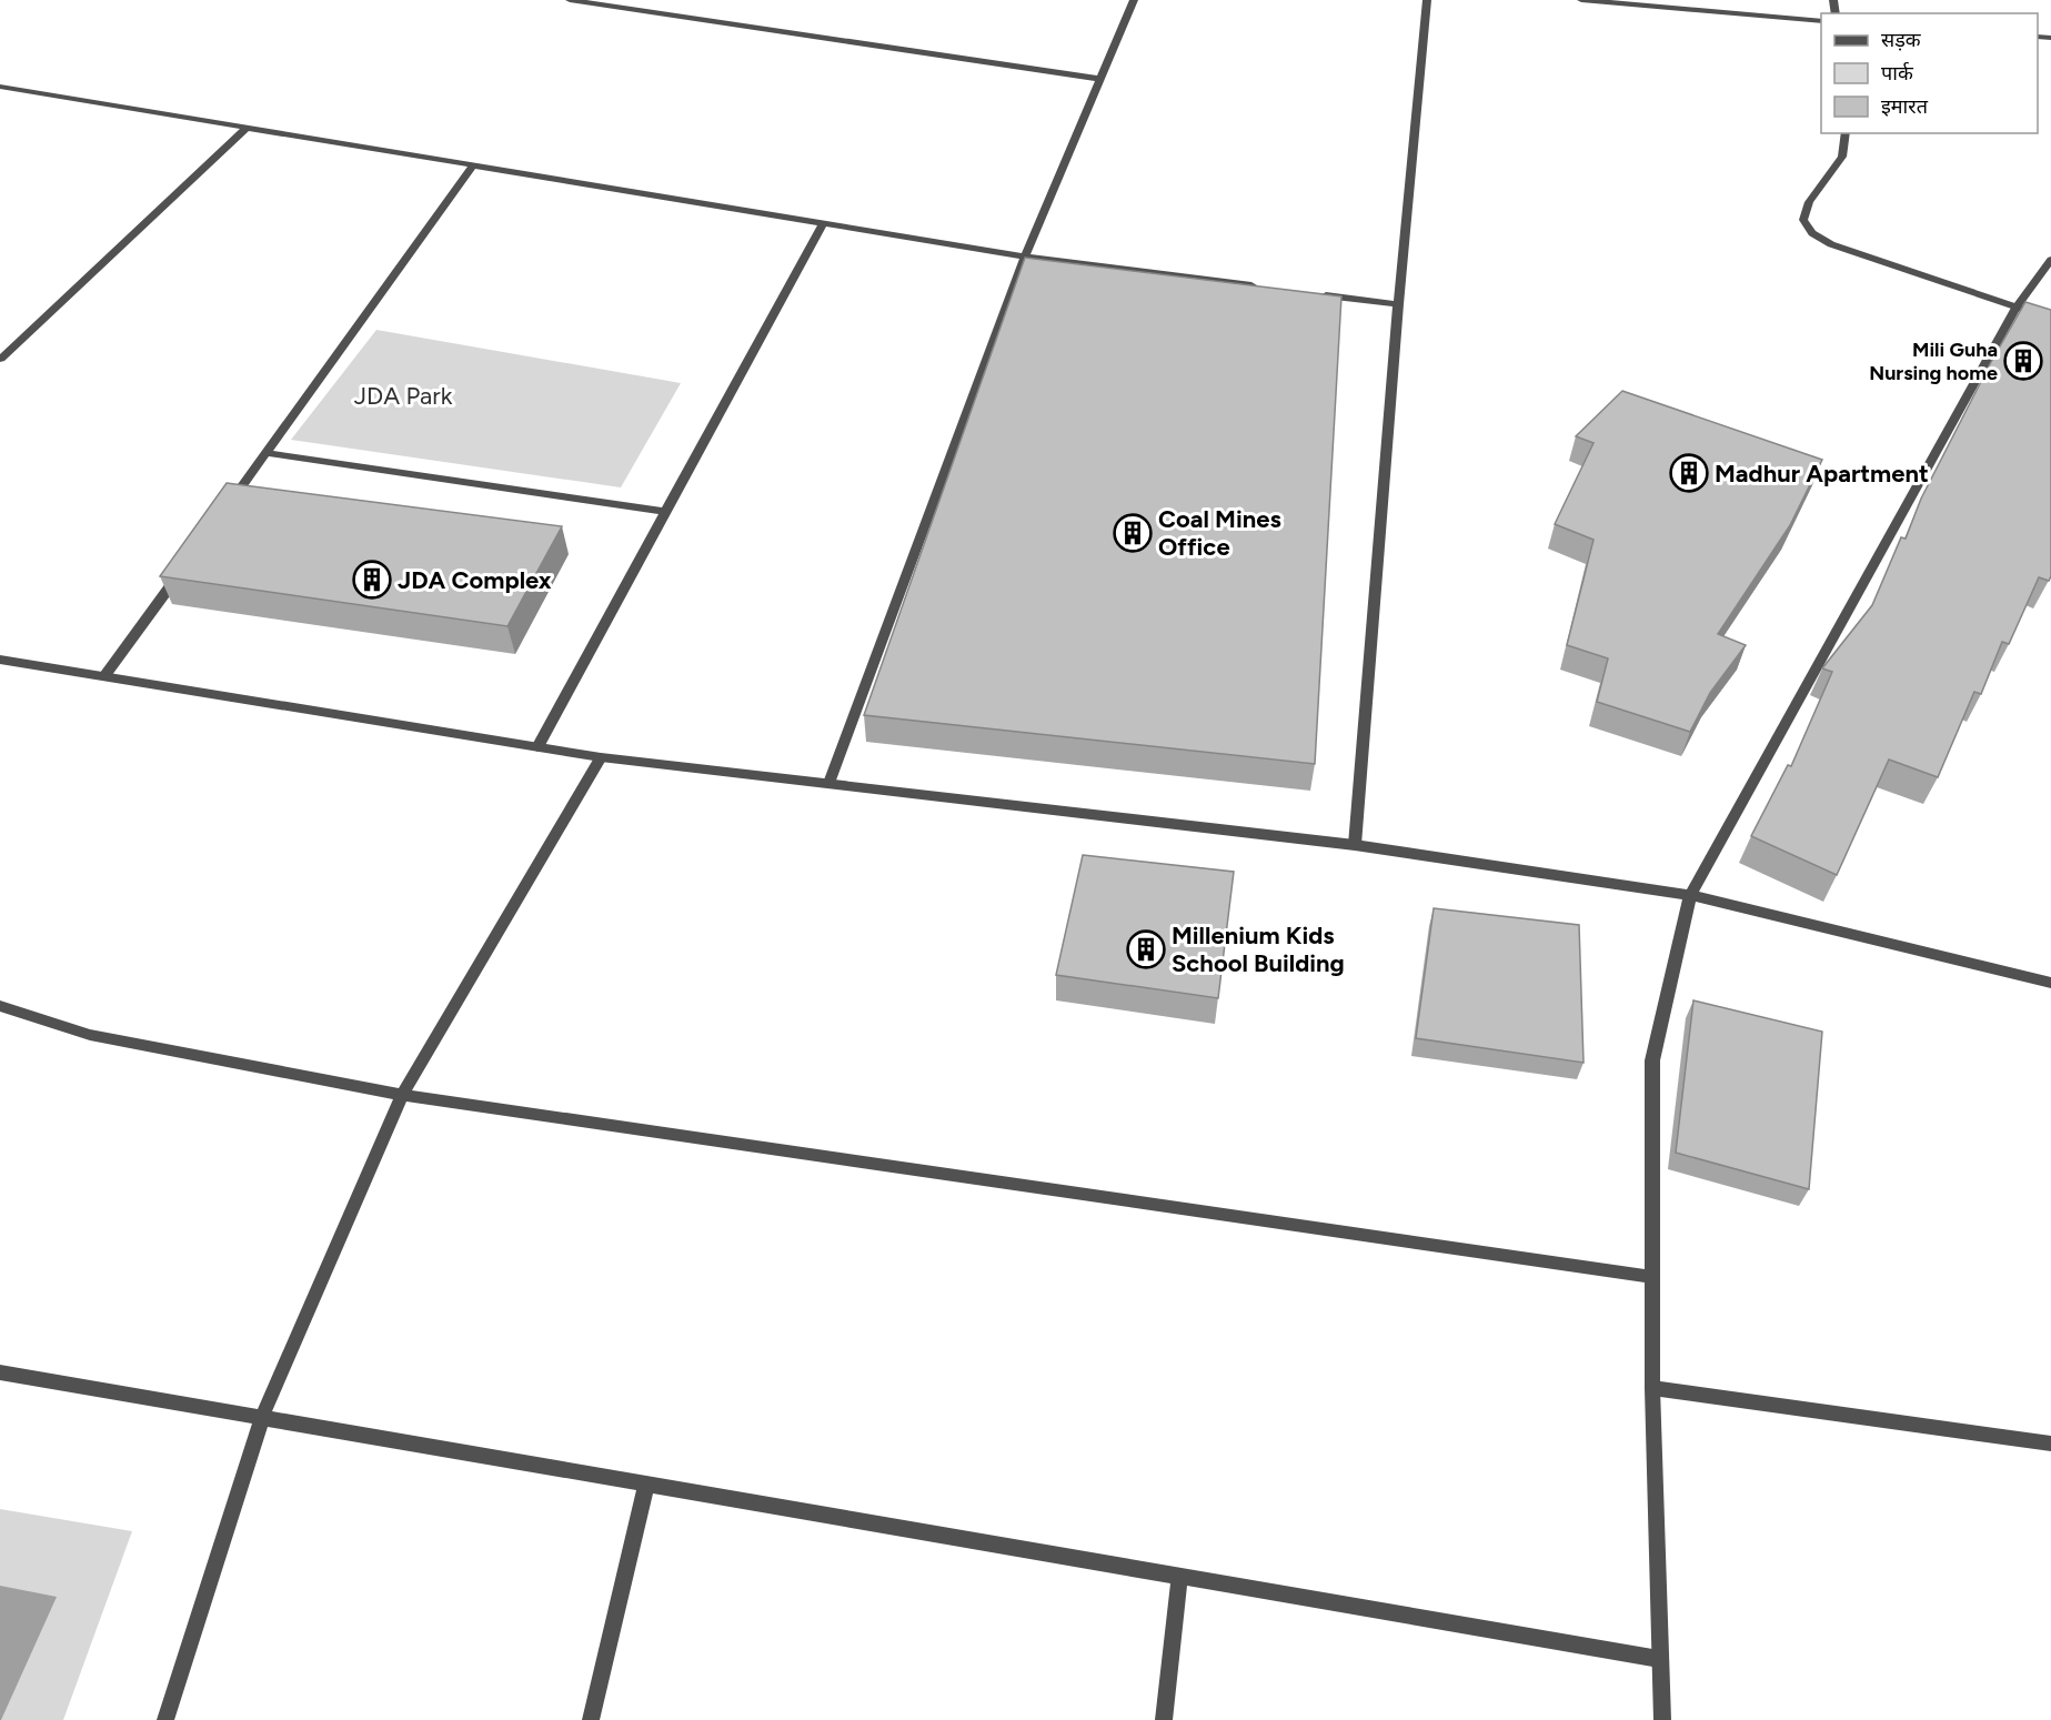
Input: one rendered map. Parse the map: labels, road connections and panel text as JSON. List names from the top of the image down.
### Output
{
  "parks": ["JDA Park"],
  "places": {
    "building": [
      "Mili Guha Nursing home",
      "Madhur Apartment",
      "Coal Mines Office",
      "JDA Complex",
      "Millenium Kids School Building"
    ]
  },
  "legend": ["सड़क", "पार्क", "इमारत"]
}
